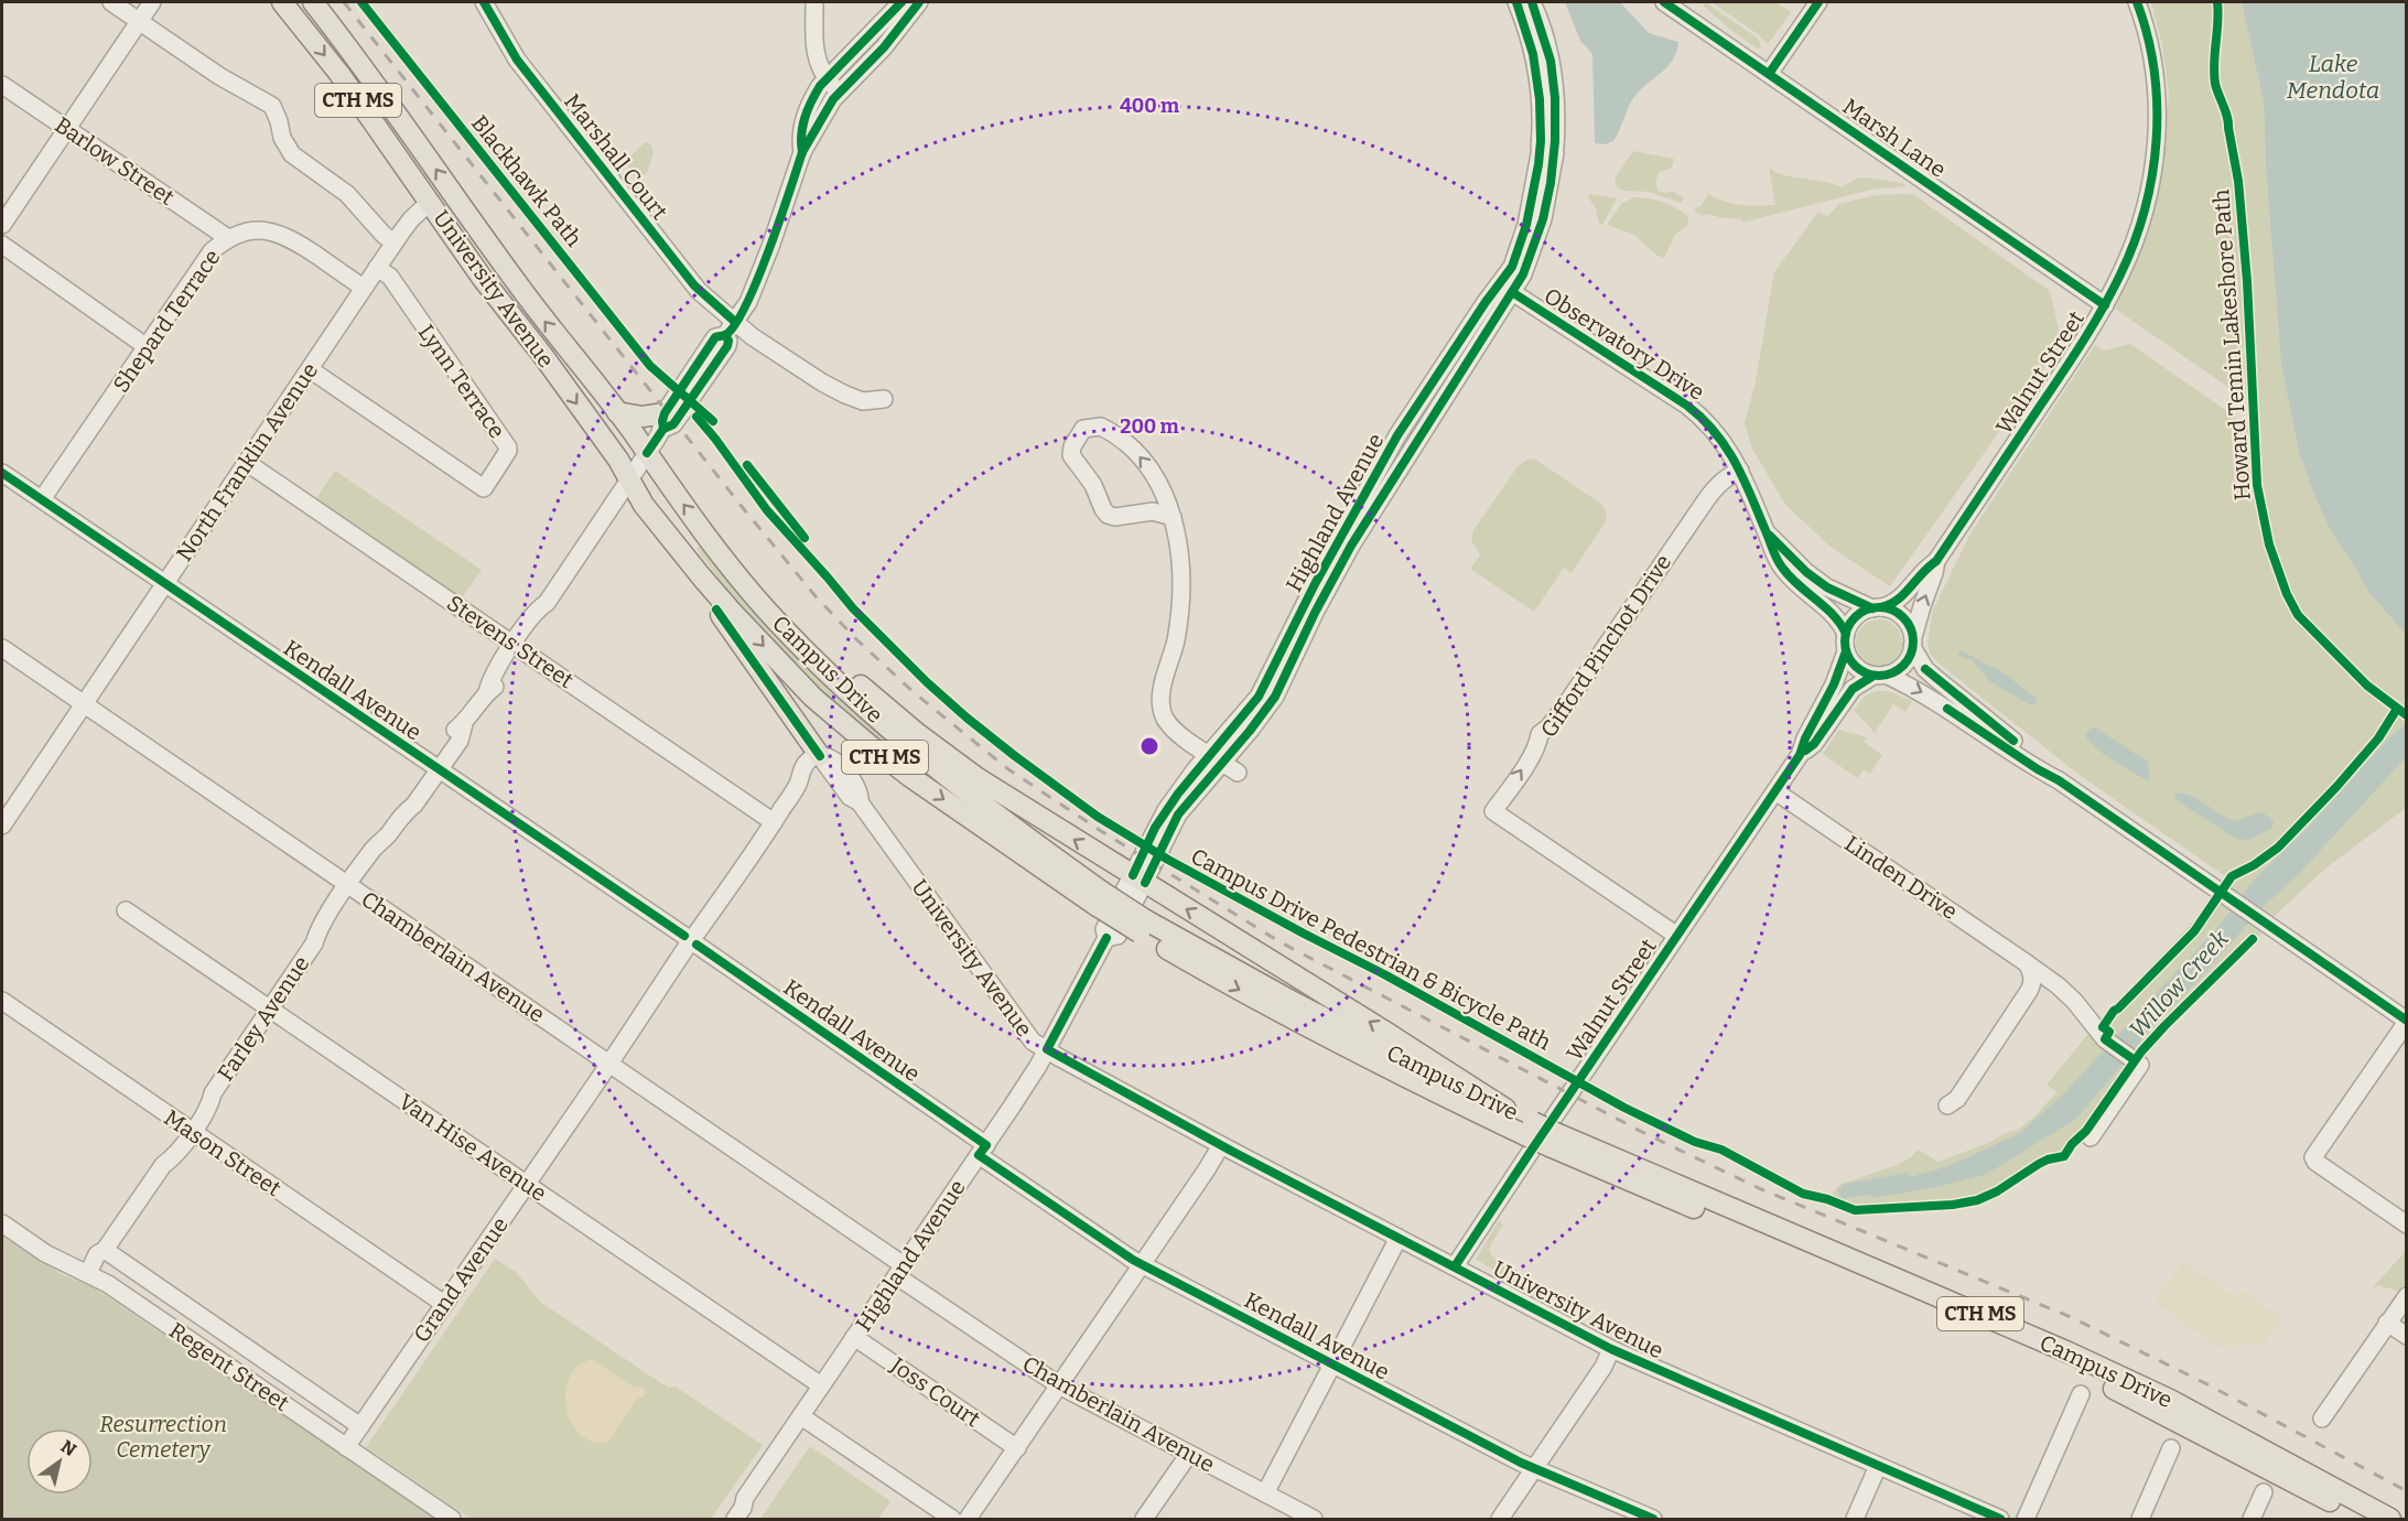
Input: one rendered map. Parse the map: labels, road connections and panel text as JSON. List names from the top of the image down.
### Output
{
  "streets": {
    "main road": ["CTH MS", "University Avenue", "Campus Drive"],
    "street": [
      "Marsh Lane",
      "Marshall Court",
      "Barlow Street",
      "Shepard Terrace",
      "Observatory Drive",
      "Walnut Street",
      "Lynn Terrace",
      "North Franklin Avenue",
      "Highland Avenue",
      "Stevens Street",
      "Gifford Pinchot Drive",
      "Kendall Avenue",
      "Linden Drive",
      "Chamberlain Avenue",
      "Farley Avenue",
      "Van Hise Avenue",
      "Mason Street",
      "Grand Avenue",
      "Regent Street",
      "Joss Court"
    ],
    "cycle path": ["Blackhawk Path", "Howard Temin Lakeshore Path", "Campus Drive Pedestrian & Bicycle Path"]
  },
  "crossings": [
    ["Marsh Lane", "Walnut Street"],
    ["Marshall Court", "Farley Avenue"],
    ["Barlow Street", "Shepard Terrace"],
    ["University Avenue", "Walnut Street"],
    ["University Avenue", "North Franklin Avenue"],
    ["University Avenue", "Highland Avenue"],
    ["University Avenue", "Campus Drive"],
    ["University Avenue", "Farley Avenue"],
    ["Shepard Terrace", "North Franklin Avenue"],
    ["Shepard Terrace", "Kendall Avenue"],
    ["Observatory Drive", "Walnut Street"],
    ["Observatory Drive", "Highland Avenue"],
    ["Observatory Drive", "Gifford Pinchot Drive"],
    ["Walnut Street", "Gifford Pinchot Drive"],
    ["Walnut Street", "Linden Drive"],
    ["Lynn Terrace", "North Franklin Avenue"],
    ["North Franklin Avenue", "Stevens Street"],
    ["North Franklin Avenue", "Kendall Avenue"],
    ["North Franklin Avenue", "Chamberlain Avenue"],
    ["Highland Avenue", "Kendall Avenue"],
    ["Highland Avenue", "Chamberlain Avenue"],
    ["Highland Avenue", "Van Hise Avenue"],
    ["Highland Avenue", "Joss Court"],
    ["Stevens Street", "Farley Avenue"],
    ["Stevens Street", "Grand Avenue"],
    ["Campus Drive", "Farley Avenue"],
    ["Kendall Avenue", "Farley Avenue"],
    ["Kendall Avenue", "Grand Avenue"],
    ["Chamberlain Avenue", "Farley Avenue"],
    ["Chamberlain Avenue", "Grand Avenue"],
    ["Farley Avenue", "Van Hise Avenue"],
    ["Farley Avenue", "Mason Street"],
    ["Farley Avenue", "Regent Street"],
    ["Van Hise Avenue", "Grand Avenue"],
    ["Mason Street", "Grand Avenue"],
    ["Grand Avenue", "Regent Street"]
  ],
  "water": ["Lake Mendota", "Willow Creek"],
  "parks": ["Resurrection Cemetery"],
  "north": "top right",
  "rings": ["400 m", "200 m"]
}
